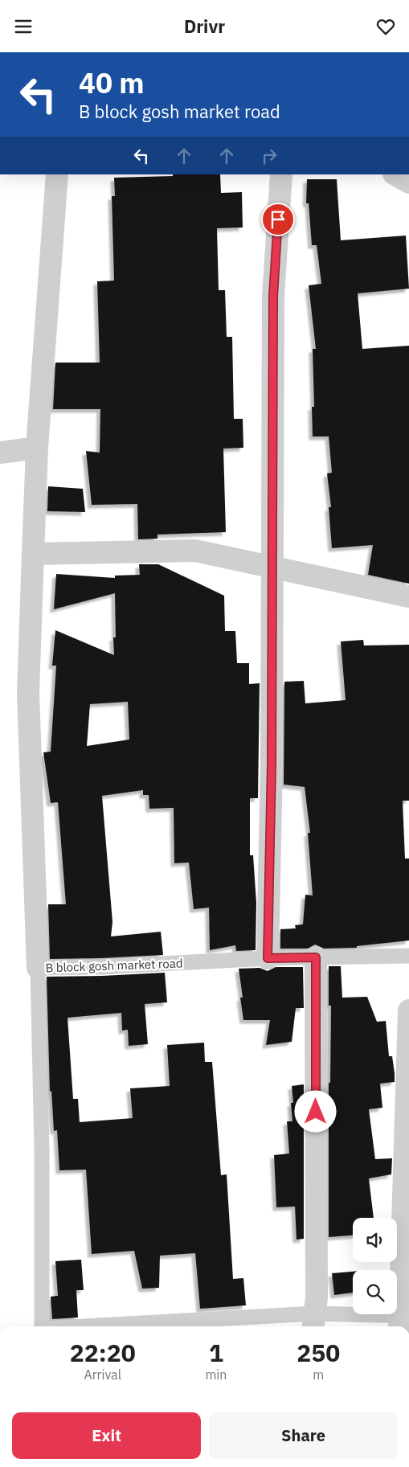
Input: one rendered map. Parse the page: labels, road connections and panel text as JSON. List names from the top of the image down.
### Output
{
  "streets": {
    "lane": ["B block gosh market road"]
  },
  "page": {
    "header": "Drivr",
    "turn": ["40 m", "B block gosh market road"],
    "eta": [
      "22:20",
      "Arrival",
      "1",
      "min",
      "250",
      "m"
    ],
    "buttons": ["Exit", "Share"]
  }
}
